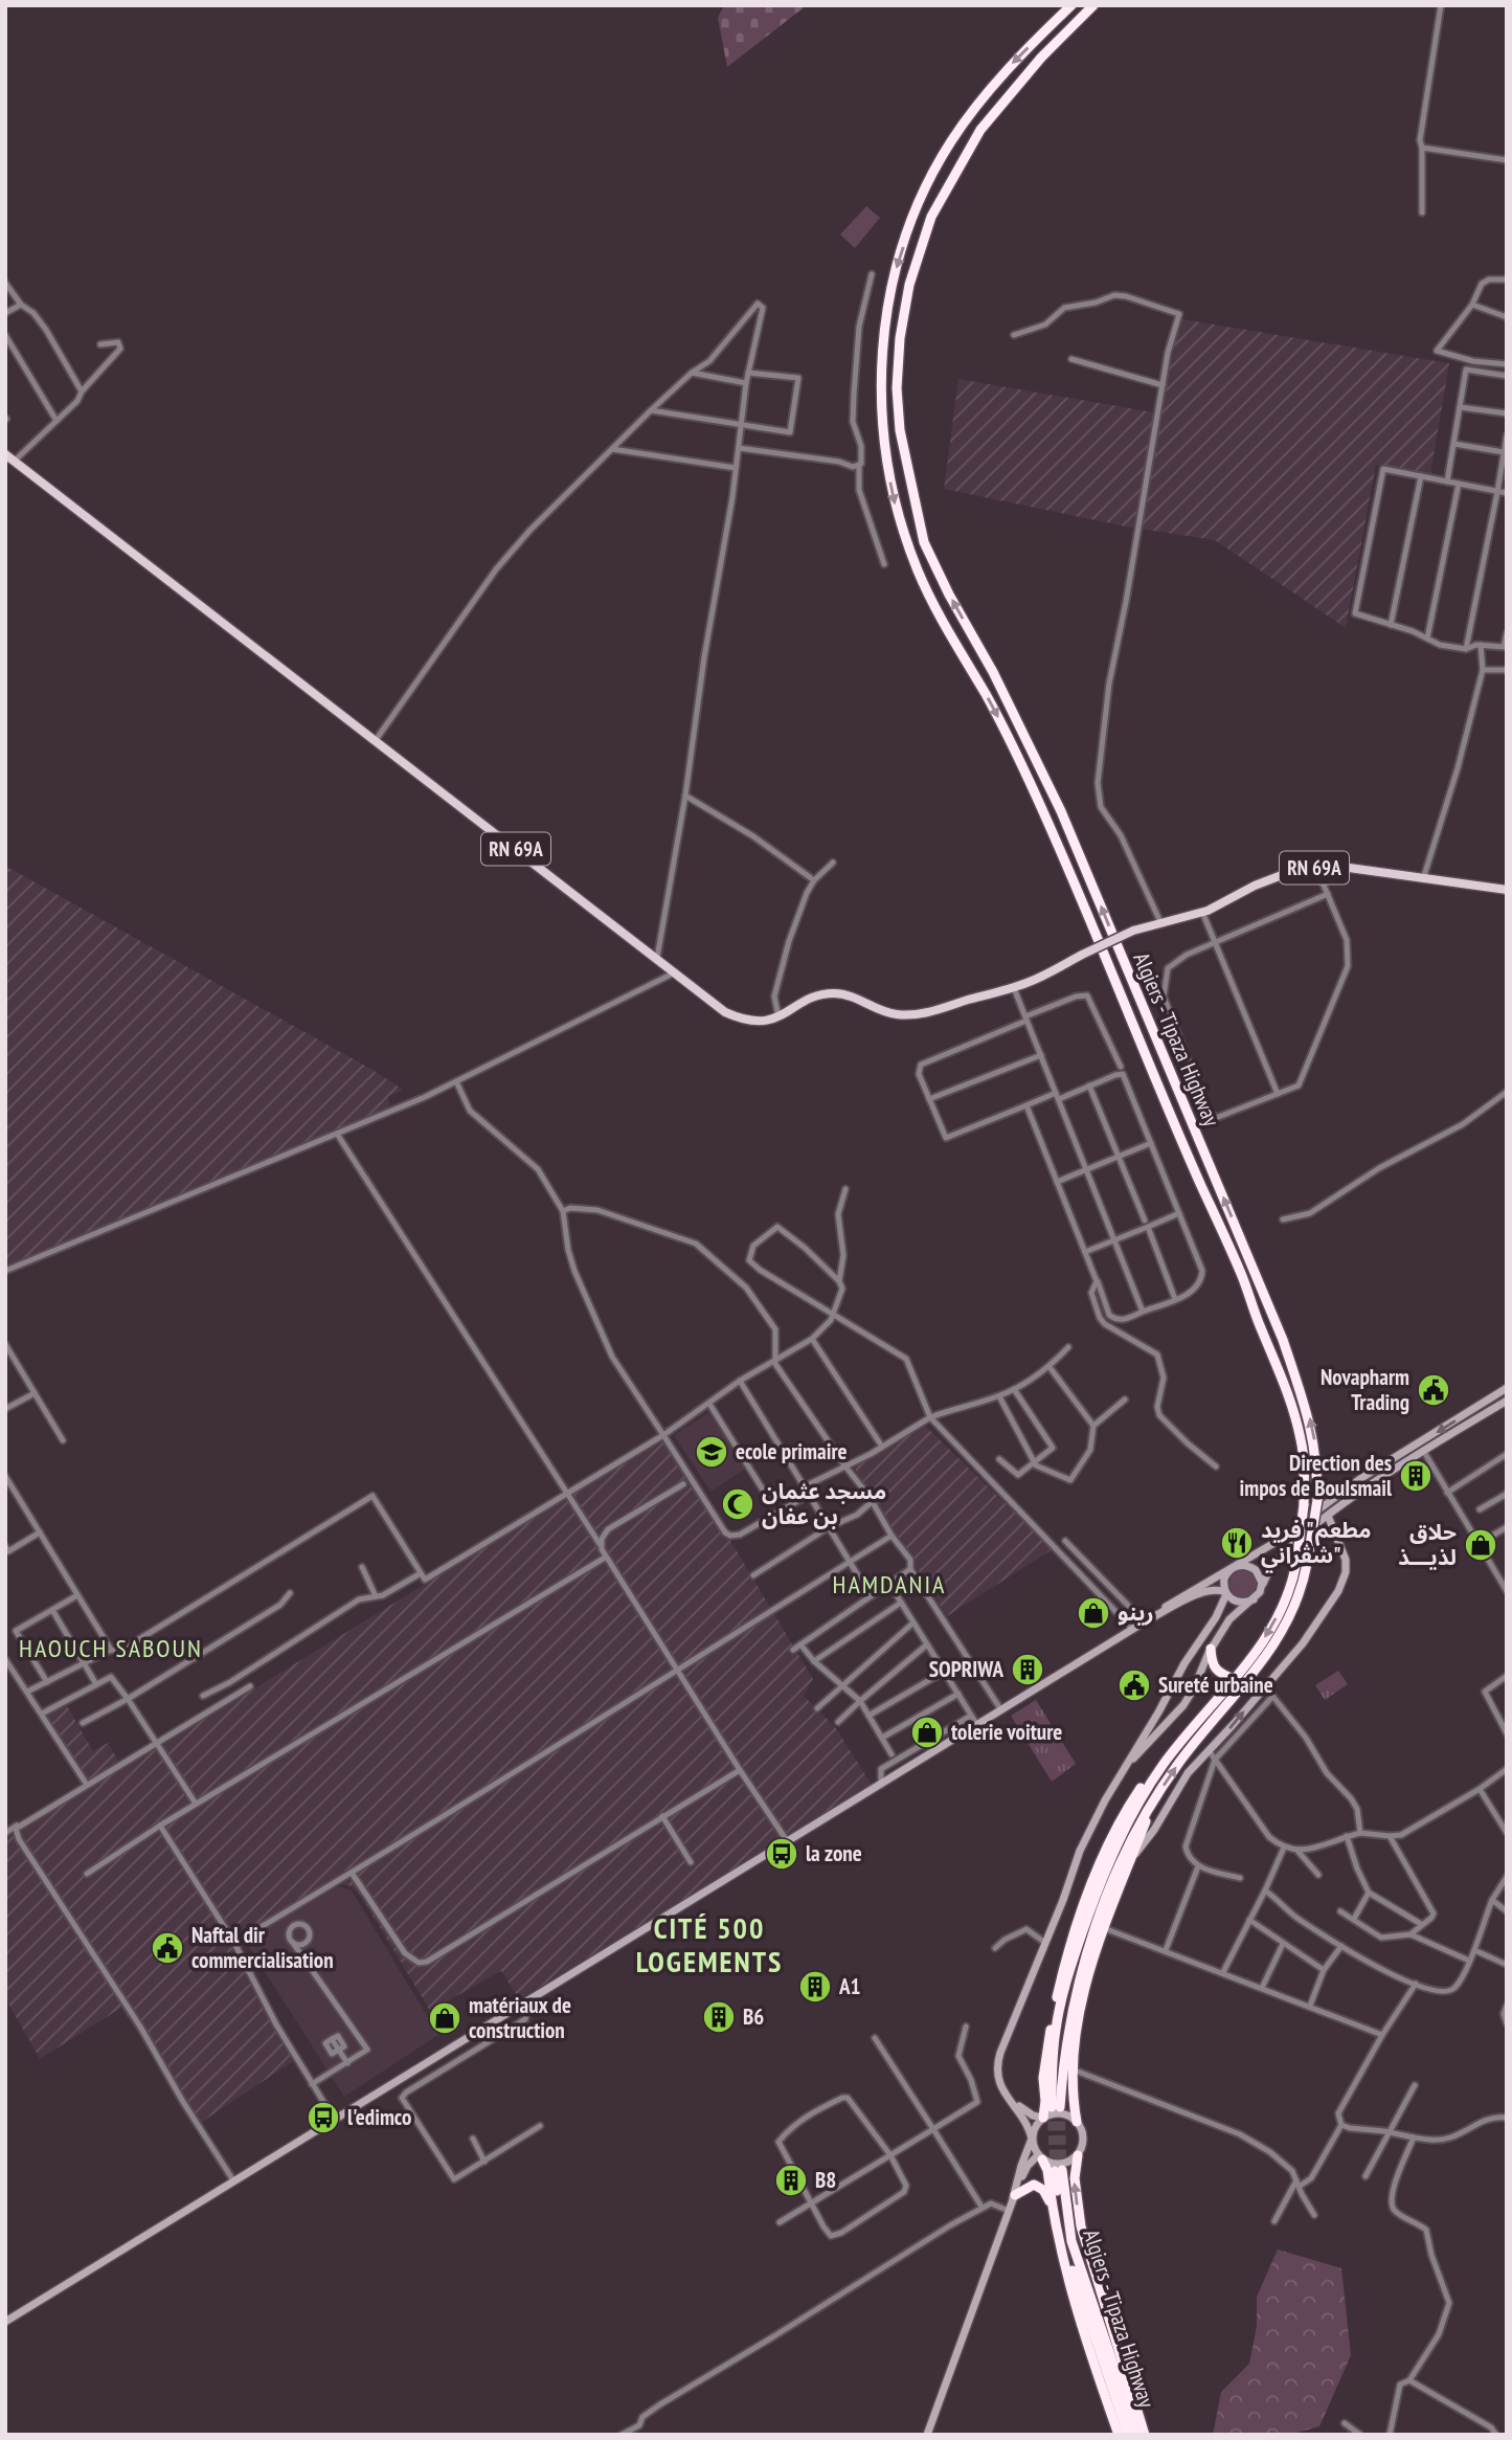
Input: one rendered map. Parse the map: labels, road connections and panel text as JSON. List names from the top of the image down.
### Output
{
  "streets": {
    "highway": ["Algiers - Tipaza Highway"],
    "main road": ["RN 69A"]
  },
  "districts": ["HAMDANIA", "HAOUCH SABOUN", "CITÉ 500 LOGEMENTS"],
  "places": {
    "public building": ["Novapharm Trading", "Sureté urbaine", "Naftal dir commercialisation"],
    "school or university": ["ecole primaire"],
    "building": [
      "Direction des impos de BouIsmail",
      "SOPRIWA",
      "A1",
      "B6",
      "B8"
    ],
    "mosque": ["مسجد عثمان بن عفان"],
    "restaurant": ["مطعم \" فريد شڨراني\""],
    "shop": [
      "حلاق لذيـــذ",
      "رينو",
      "tolerie voiture",
      "matériaux de construction"
    ],
    "bus stop": ["la zone", "l'edimco"]
  }
}
